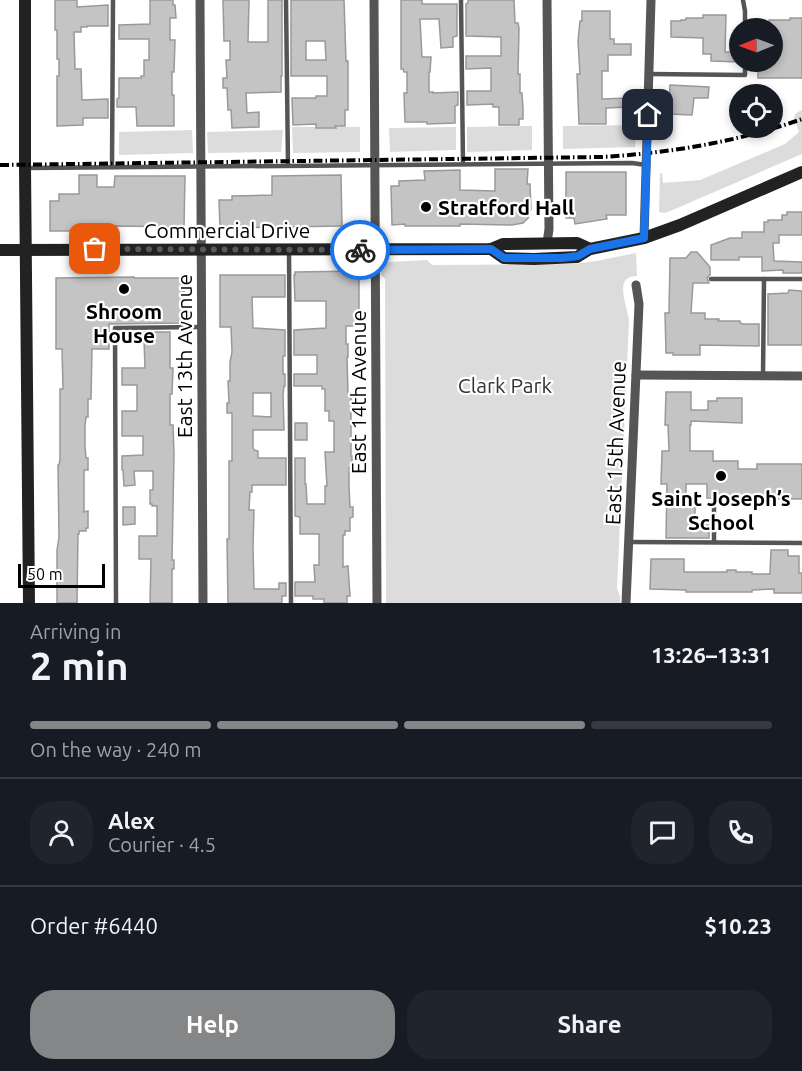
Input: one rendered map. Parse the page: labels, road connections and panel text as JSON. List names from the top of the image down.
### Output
{
  "streets": {
    "street": [
      "Commercial Drive",
      "East 13th Avenue",
      "East 14th Avenue",
      "East 15th Avenue"
    ]
  },
  "crossings": [
    ["Commercial Drive", "East 13th Avenue"],
    ["Commercial Drive", "East 14th Avenue"]
  ],
  "parks": ["Clark Park"],
  "places": ["Stratford Hall", "Shroom House", "Saint Joseph’s School"],
  "scale_bar": "50 m",
  "north": "left",
  "page": {
    "scale": "50 m",
    "heading": ["2 min", "Arriving in", "13:26–13:31"],
    "panel": [
      "Alex",
      "Courier · 4.5",
      "Order #6440",
      "$10.23"
    ],
    "bar": "On the way · 240 m",
    "buttons": ["Help", "Share"]
  }
}
